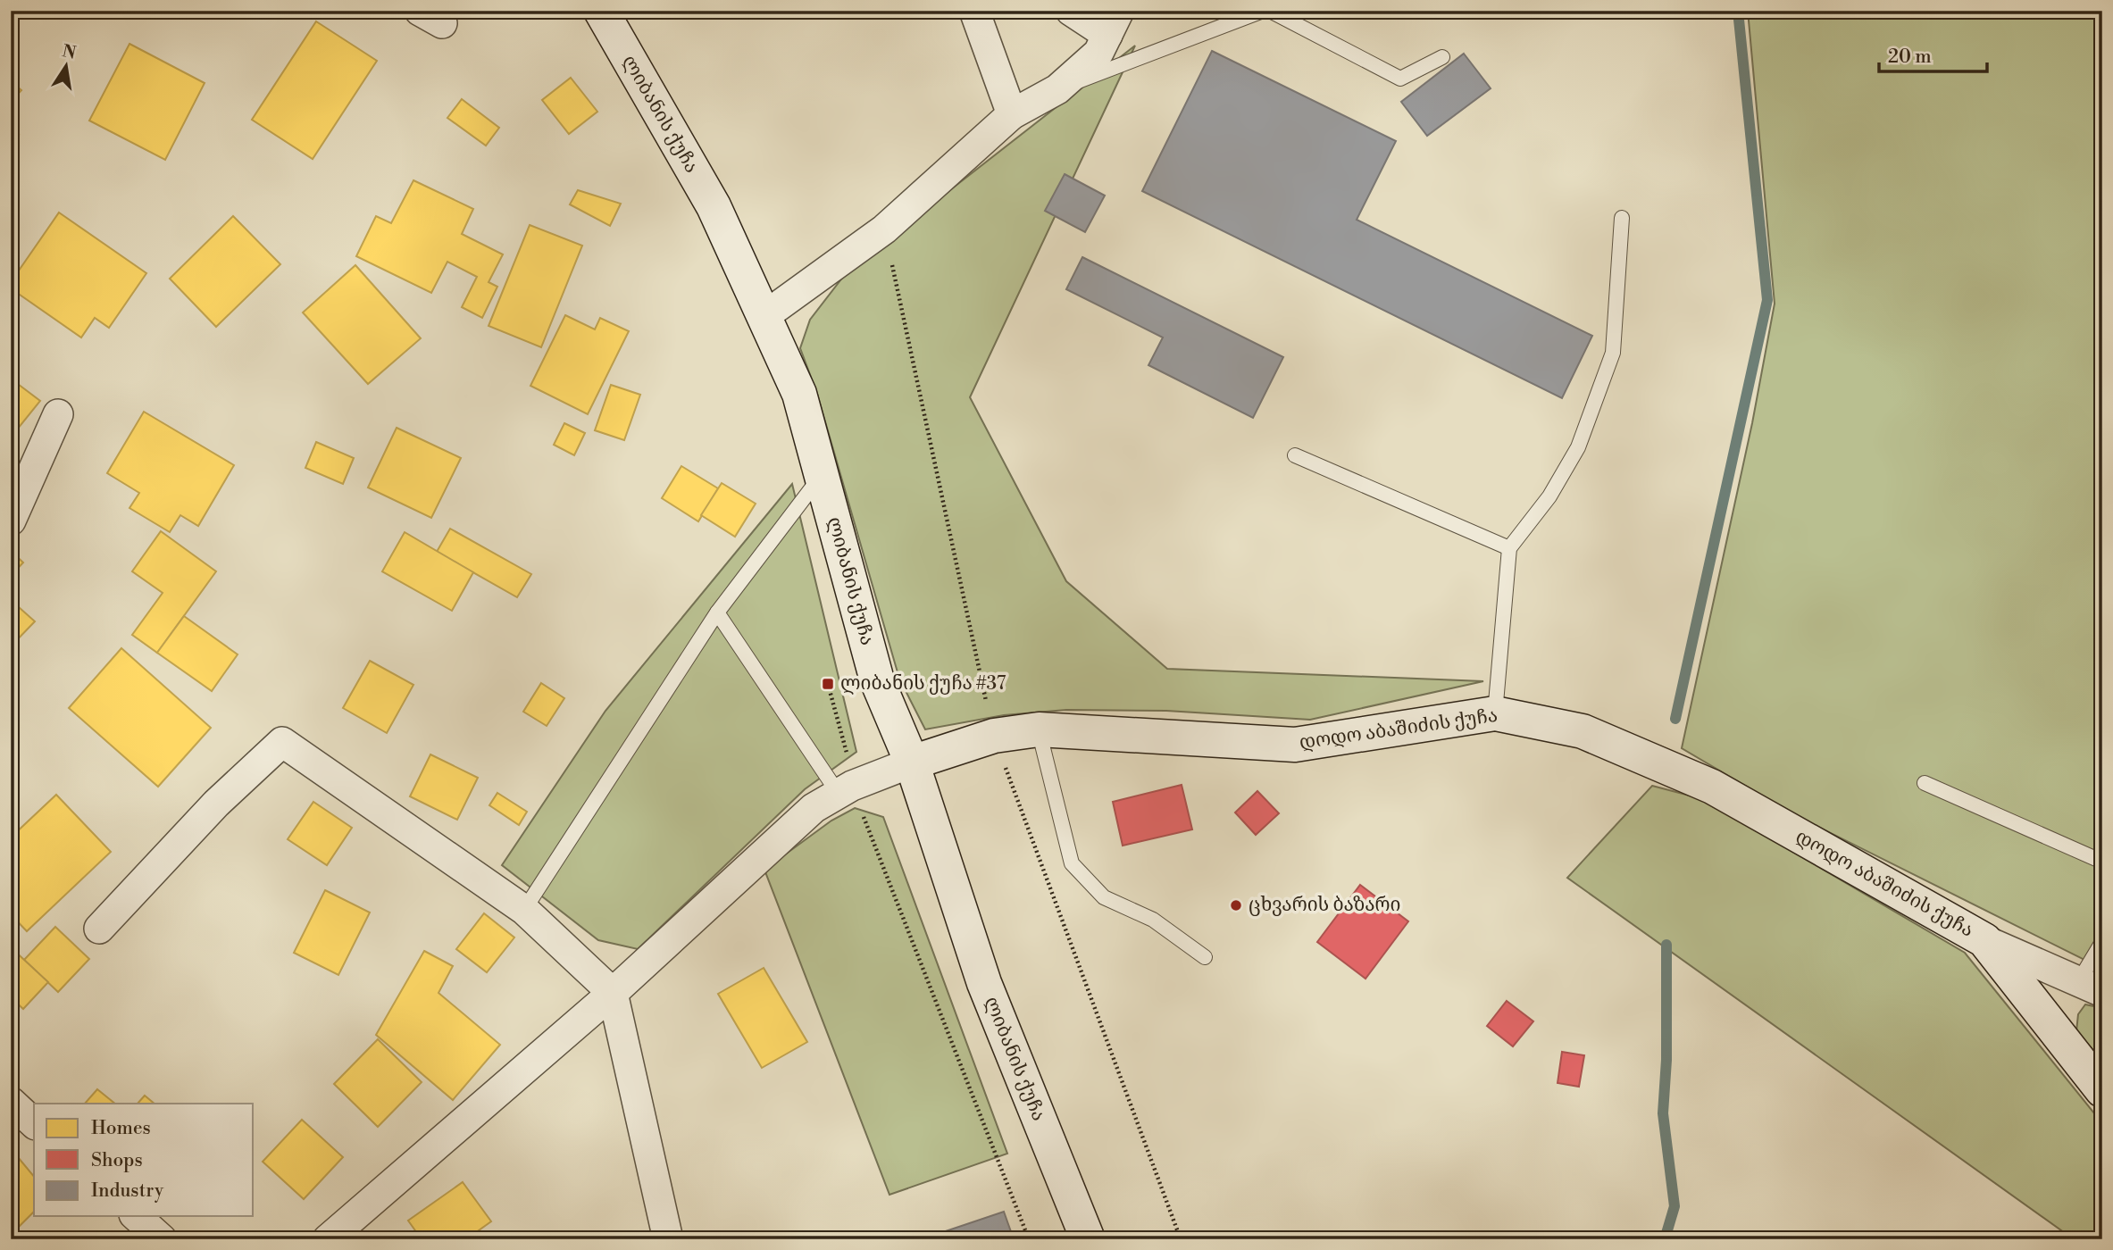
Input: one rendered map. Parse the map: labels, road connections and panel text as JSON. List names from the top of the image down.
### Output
{
  "streets": {
    "street": ["ლიბანის ქუჩა", "დოდო აბაშიძის ქუჩა"]
  },
  "crossings": [
    ["ლიბანის ქუჩა", "დოდო აბაშიძის ქუჩა"]
  ],
  "places": {
    "transit": ["ლიბანის ქუჩა #37"],
    "other": ["ცხვარის ბაზარი"]
  },
  "legend": ["Homes", "Shops", "Industry"],
  "scale_bar": "20 m",
  "north": "top"
}
